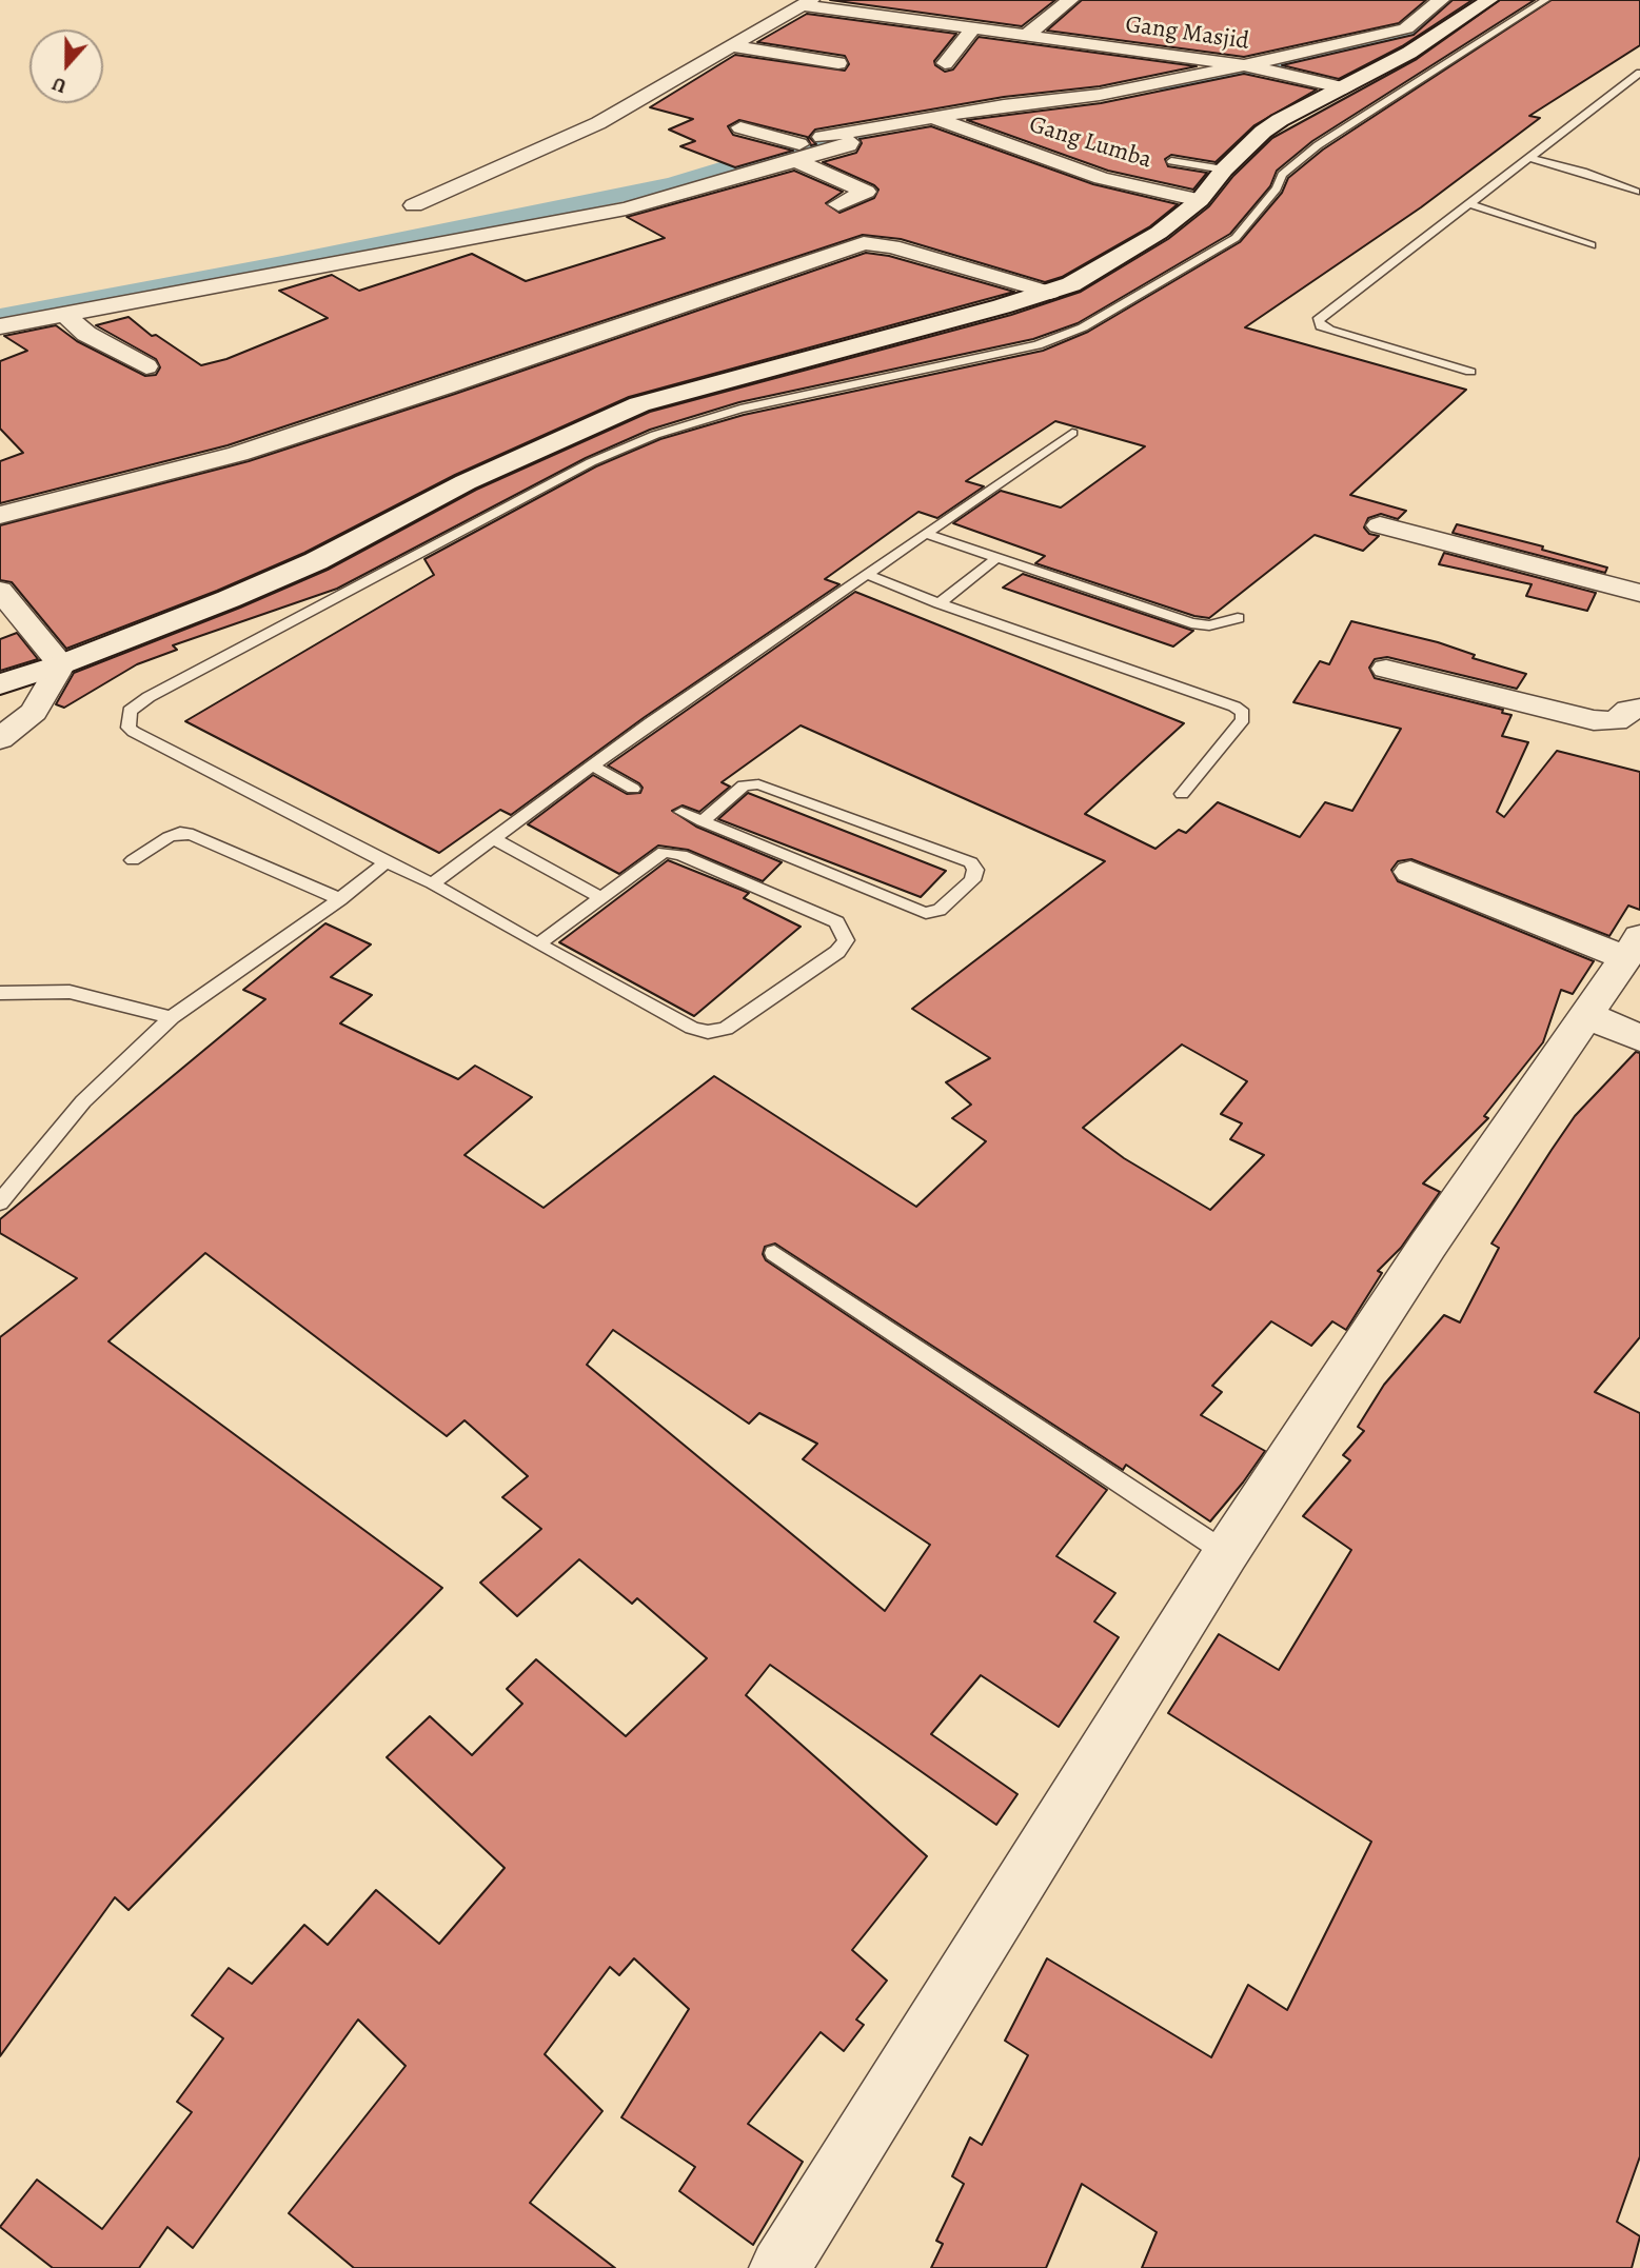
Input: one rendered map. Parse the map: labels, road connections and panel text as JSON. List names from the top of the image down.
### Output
{
  "streets": {
    "street": ["Gang Masjid", "Gang Lumba"]
  },
  "north": "bottom"
}
